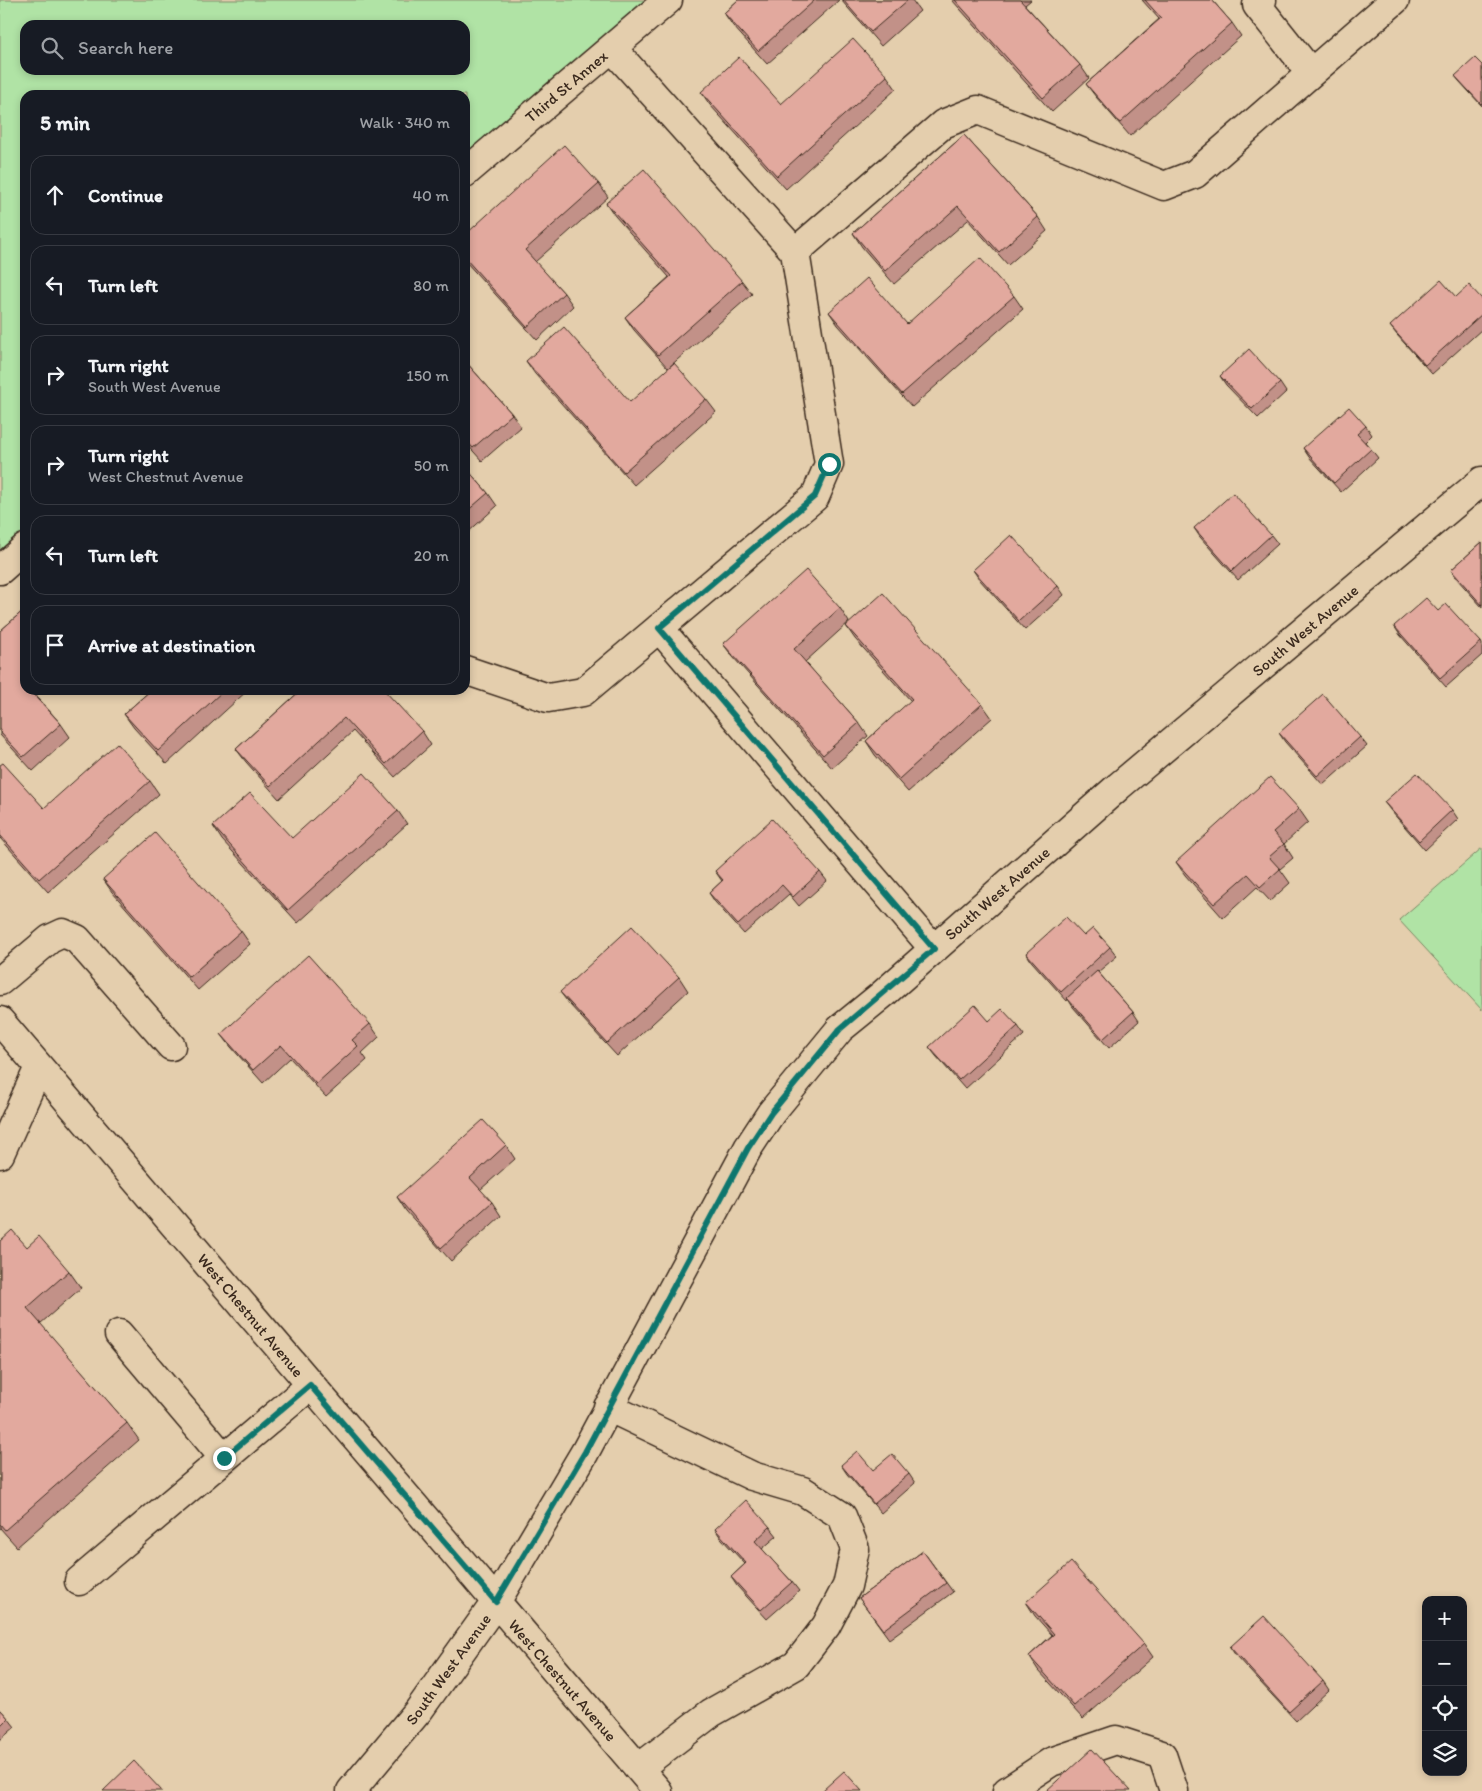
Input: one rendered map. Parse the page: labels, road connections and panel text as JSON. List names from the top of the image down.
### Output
{
  "streets": {
    "street": ["Third St Annex", "South West Avenue", "West Chestnut Avenue"]
  },
  "crossings": [
    ["South West Avenue", "West Chestnut Avenue"]
  ],
  "page": {
    "search": "Search here",
    "heading": ["5 min", "Walk · 340 m"],
    "list": [
      ["Continue", "40 m"],
      ["Turn left", "80 m"],
      ["Turn right", "South West Avenue", "150 m"],
      ["Turn right", "West Chestnut Avenue", "50 m"],
      ["Turn left", "20 m"],
      "Arrive at destination"
    ],
    "map_buttons": ["+", "−"]
  }
}
